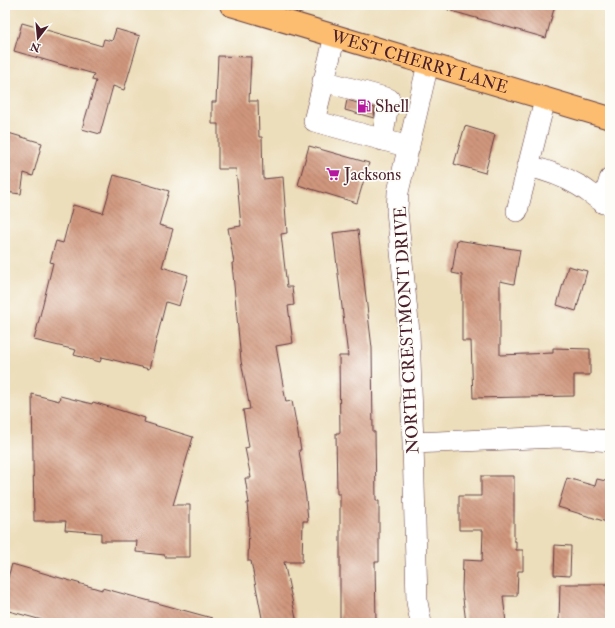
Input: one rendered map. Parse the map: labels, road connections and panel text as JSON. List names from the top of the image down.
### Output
{
  "streets": {
    "main road": ["WEST CHERRY LANE"],
    "street": ["NORTH CRESTMONT DRIVE"]
  },
  "crossings": [
    ["WEST CHERRY LANE", "NORTH CRESTMONT DRIVE"]
  ],
  "places": {
    "fuel station": ["Shell"],
    "supermarket": ["Jacksons"]
  },
  "north": "bottom"
}
